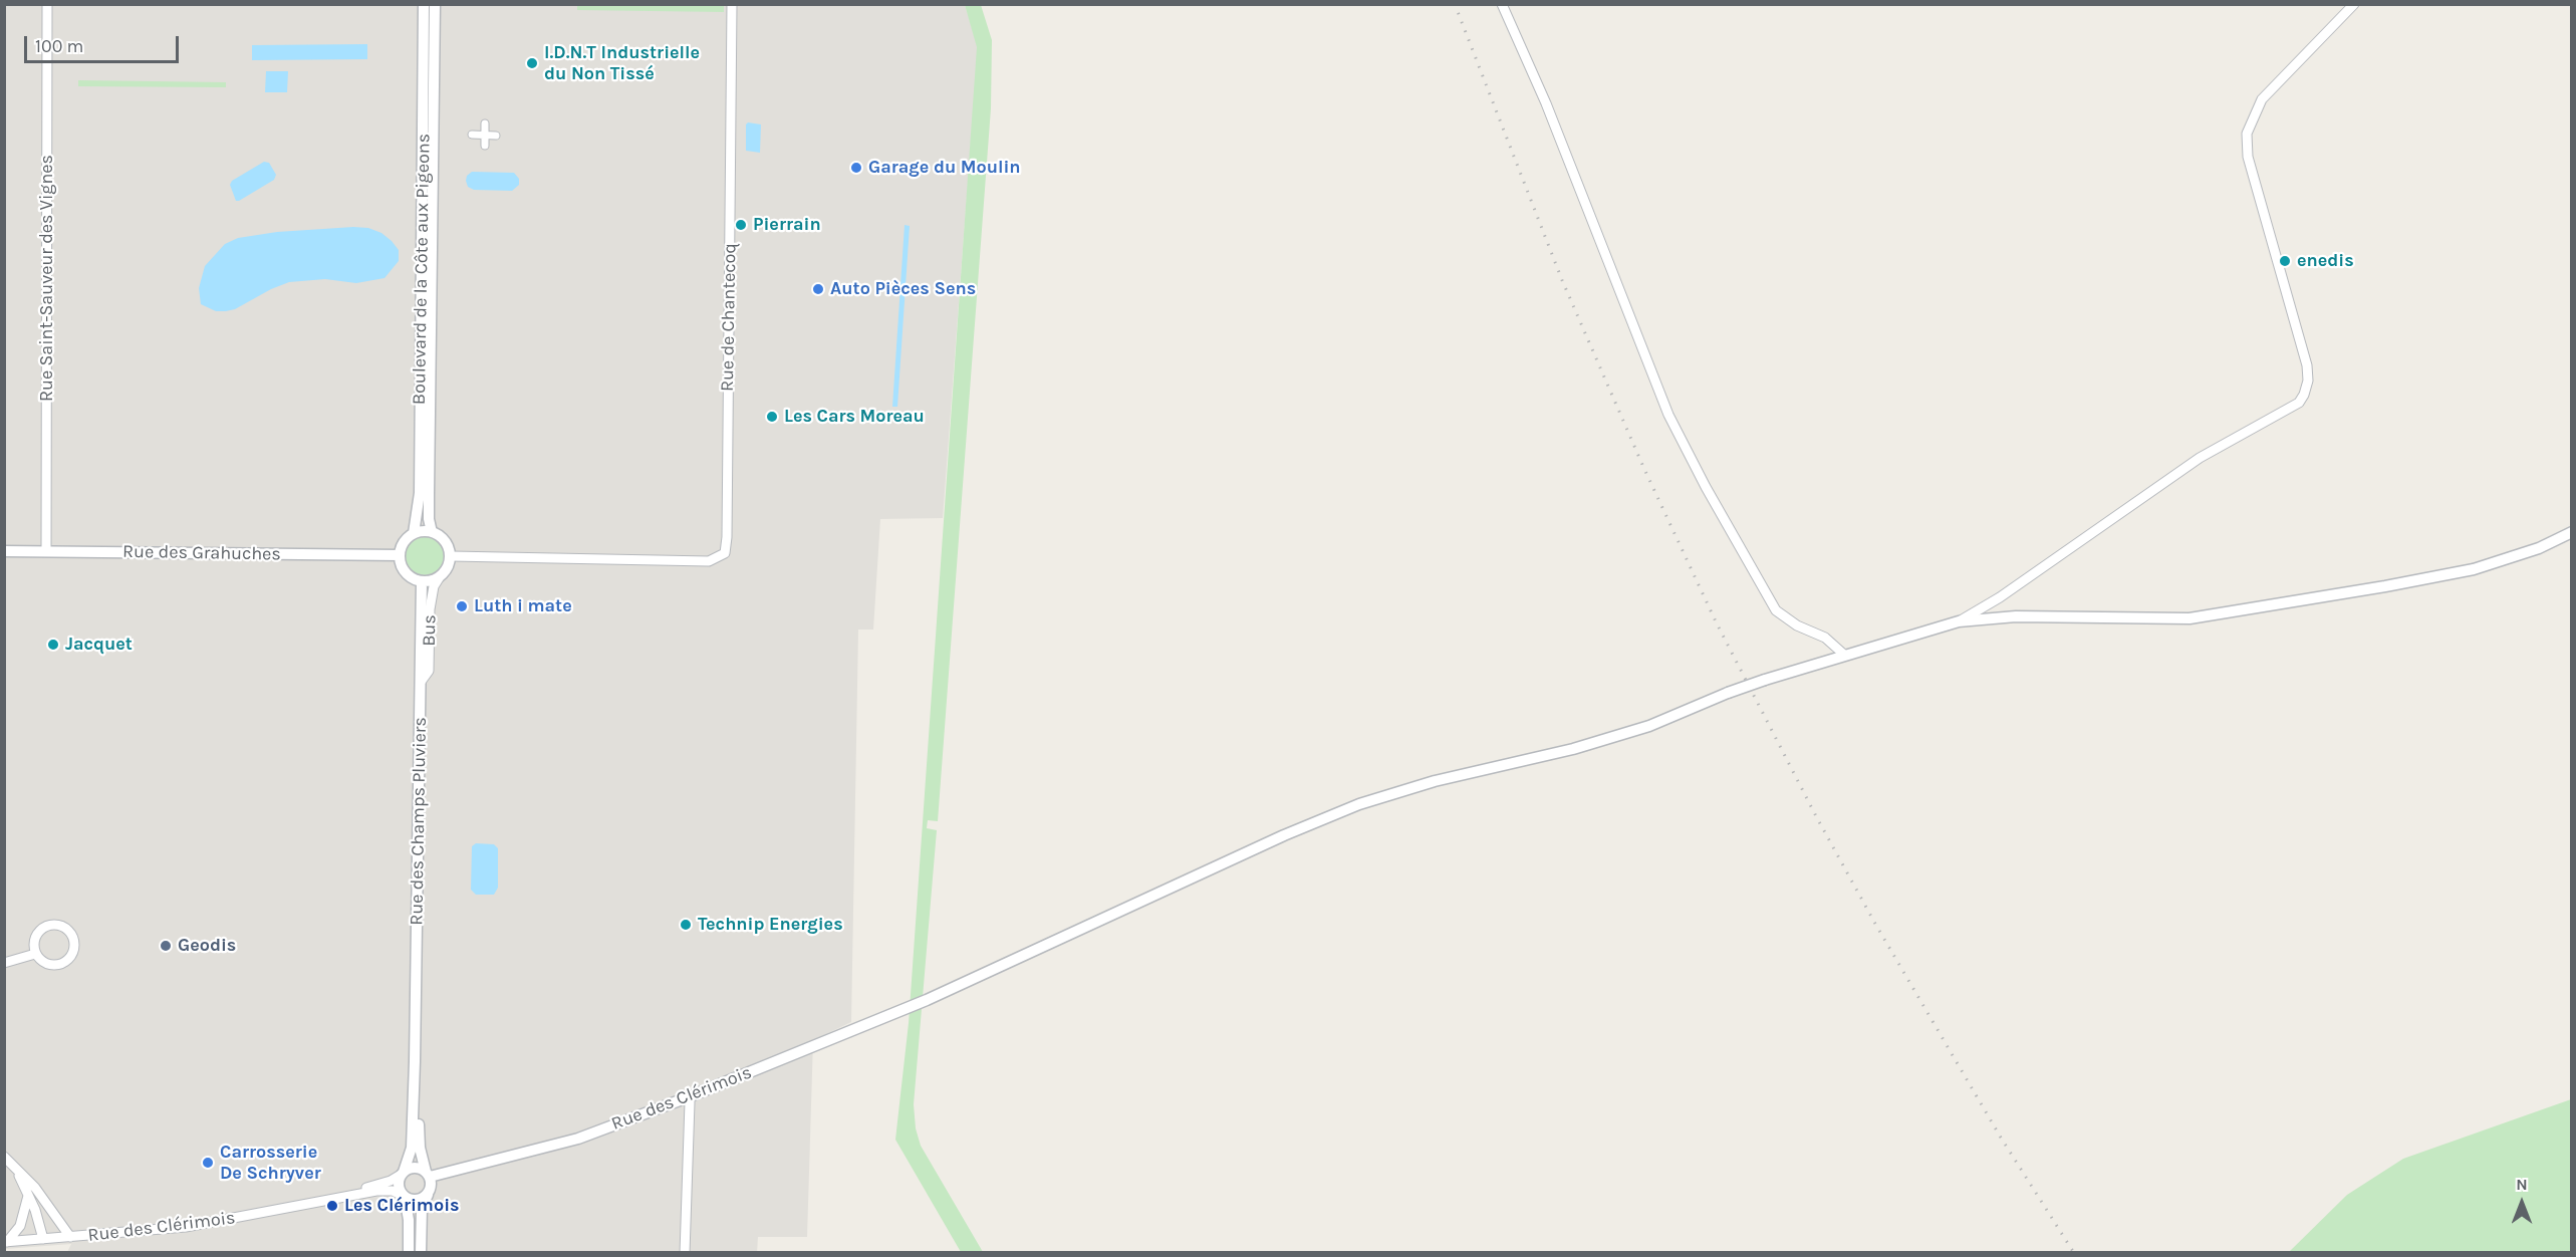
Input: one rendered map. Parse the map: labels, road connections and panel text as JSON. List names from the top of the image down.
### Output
{
  "streets": {
    "street": [
      "Boulevard de la Côte aux Pigeons",
      "Rue Saint-Sauveur des Vignes",
      "Rue de Chantecoq",
      "Rue des Grahuches",
      "Bus",
      "Rue des Champs Pluviers",
      "Rue des Clérimois"
    ]
  },
  "crossings": [
    ["Boulevard de la Côte aux Pigeons", "Rue de Chantecoq"],
    ["Boulevard de la Côte aux Pigeons", "Rue des Grahuches"],
    ["Boulevard de la Côte aux Pigeons", "Bus"],
    ["Boulevard de la Côte aux Pigeons", "Rue des Champs Pluviers"],
    ["Rue Saint-Sauveur des Vignes", "Rue des Grahuches"],
    ["Rue de Chantecoq", "Rue des Grahuches"],
    ["Rue de Chantecoq", "Bus"],
    ["Rue de Chantecoq", "Rue des Champs Pluviers"],
    ["Rue des Grahuches", "Bus"],
    ["Rue des Grahuches", "Rue des Champs Pluviers"],
    ["Bus", "Rue des Champs Pluviers"],
    ["Rue des Champs Pluviers", "Rue des Clérimois"]
  ],
  "places": [
    "I.D.N.T Industrielle du Non Tissé",
    "Garage du Moulin",
    "Pierrain",
    "enedis",
    "Auto Pièces Sens",
    "Les Cars Moreau",
    "Luth i mate",
    "Jacquet",
    "Technip Energies",
    "Geodis",
    "Carrosserie De Schryver",
    "Les Clérimois"
  ],
  "scale_bar": "100 m",
  "north": "top"
}
